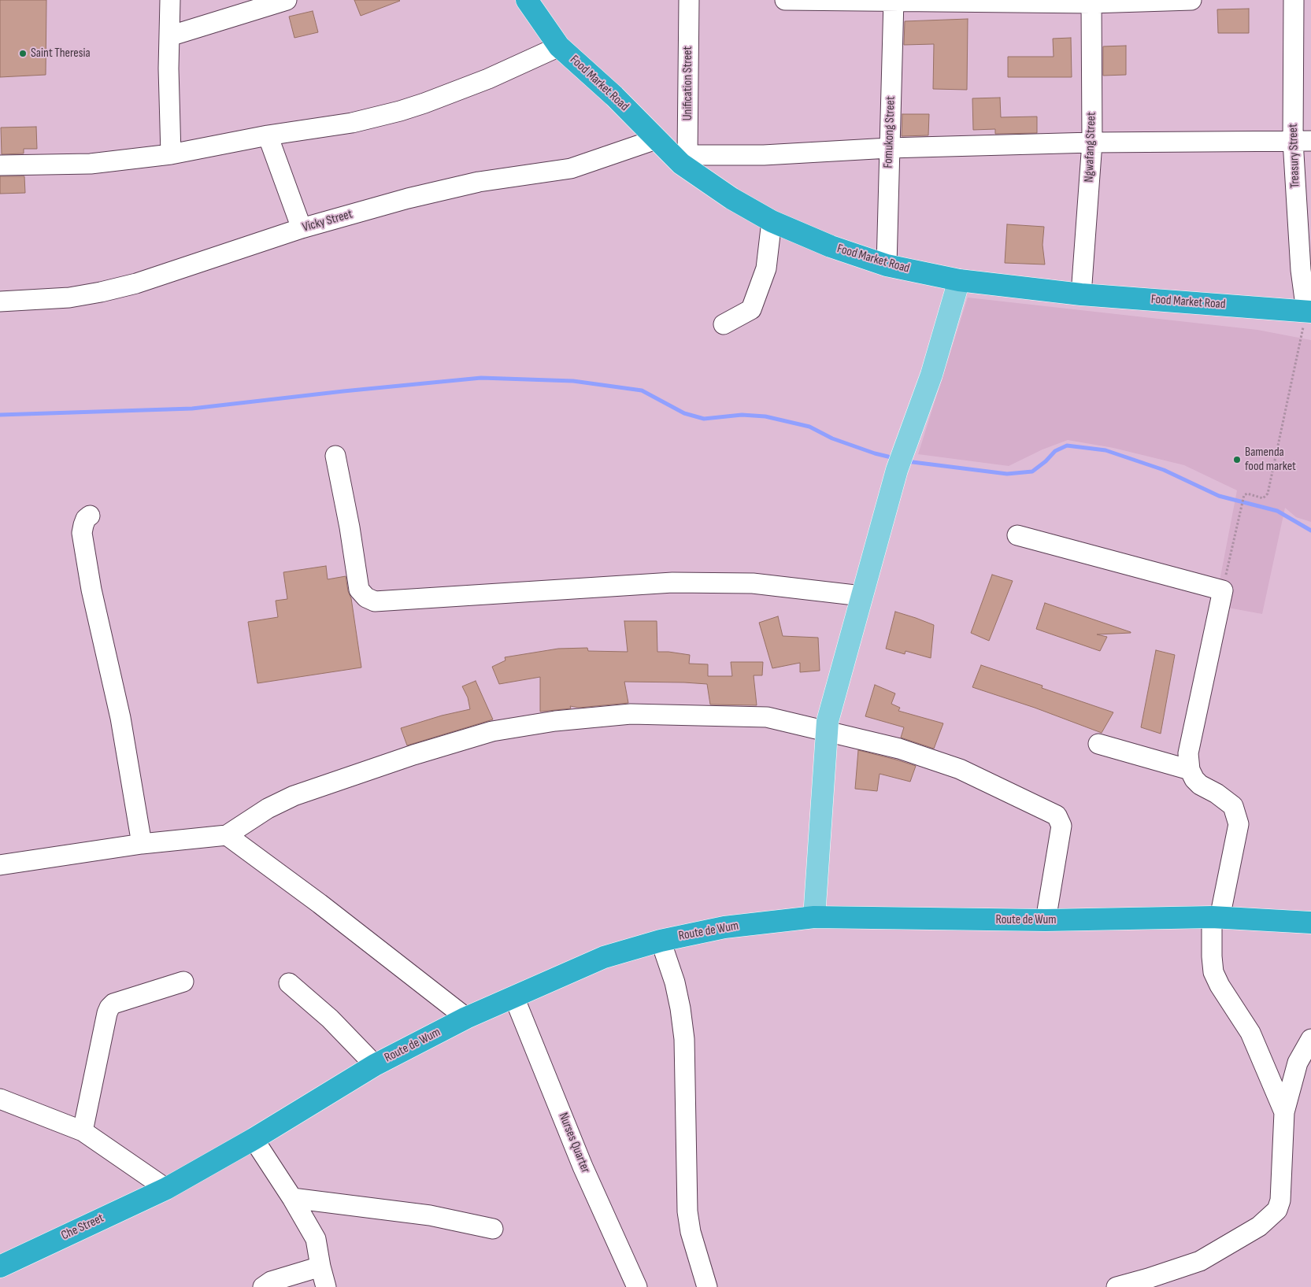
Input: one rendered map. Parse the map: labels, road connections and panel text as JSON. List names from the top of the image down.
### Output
{
  "streets": {
    "highway": ["Food Market Road", "Route de Wum", "Che Street"],
    "street": [
      "Unification Street",
      "Fomukong Street",
      "Ngwafang Street",
      "Treasury Street",
      "Vicky Street",
      "Nurses Quarter"
    ]
  },
  "crossings": [
    ["Food Market Road", "Unification Street"],
    ["Food Market Road", "Fomukong Street"],
    ["Food Market Road", "Ngwafang Street"],
    ["Food Market Road", "Treasury Street"],
    ["Food Market Road", "Vicky Street"],
    ["Route de Wum", "Nurses Quarter"],
    ["Route de Wum", "Che Street"]
  ],
  "places": ["Saint Theresia", "Bamenda food market"]
}
